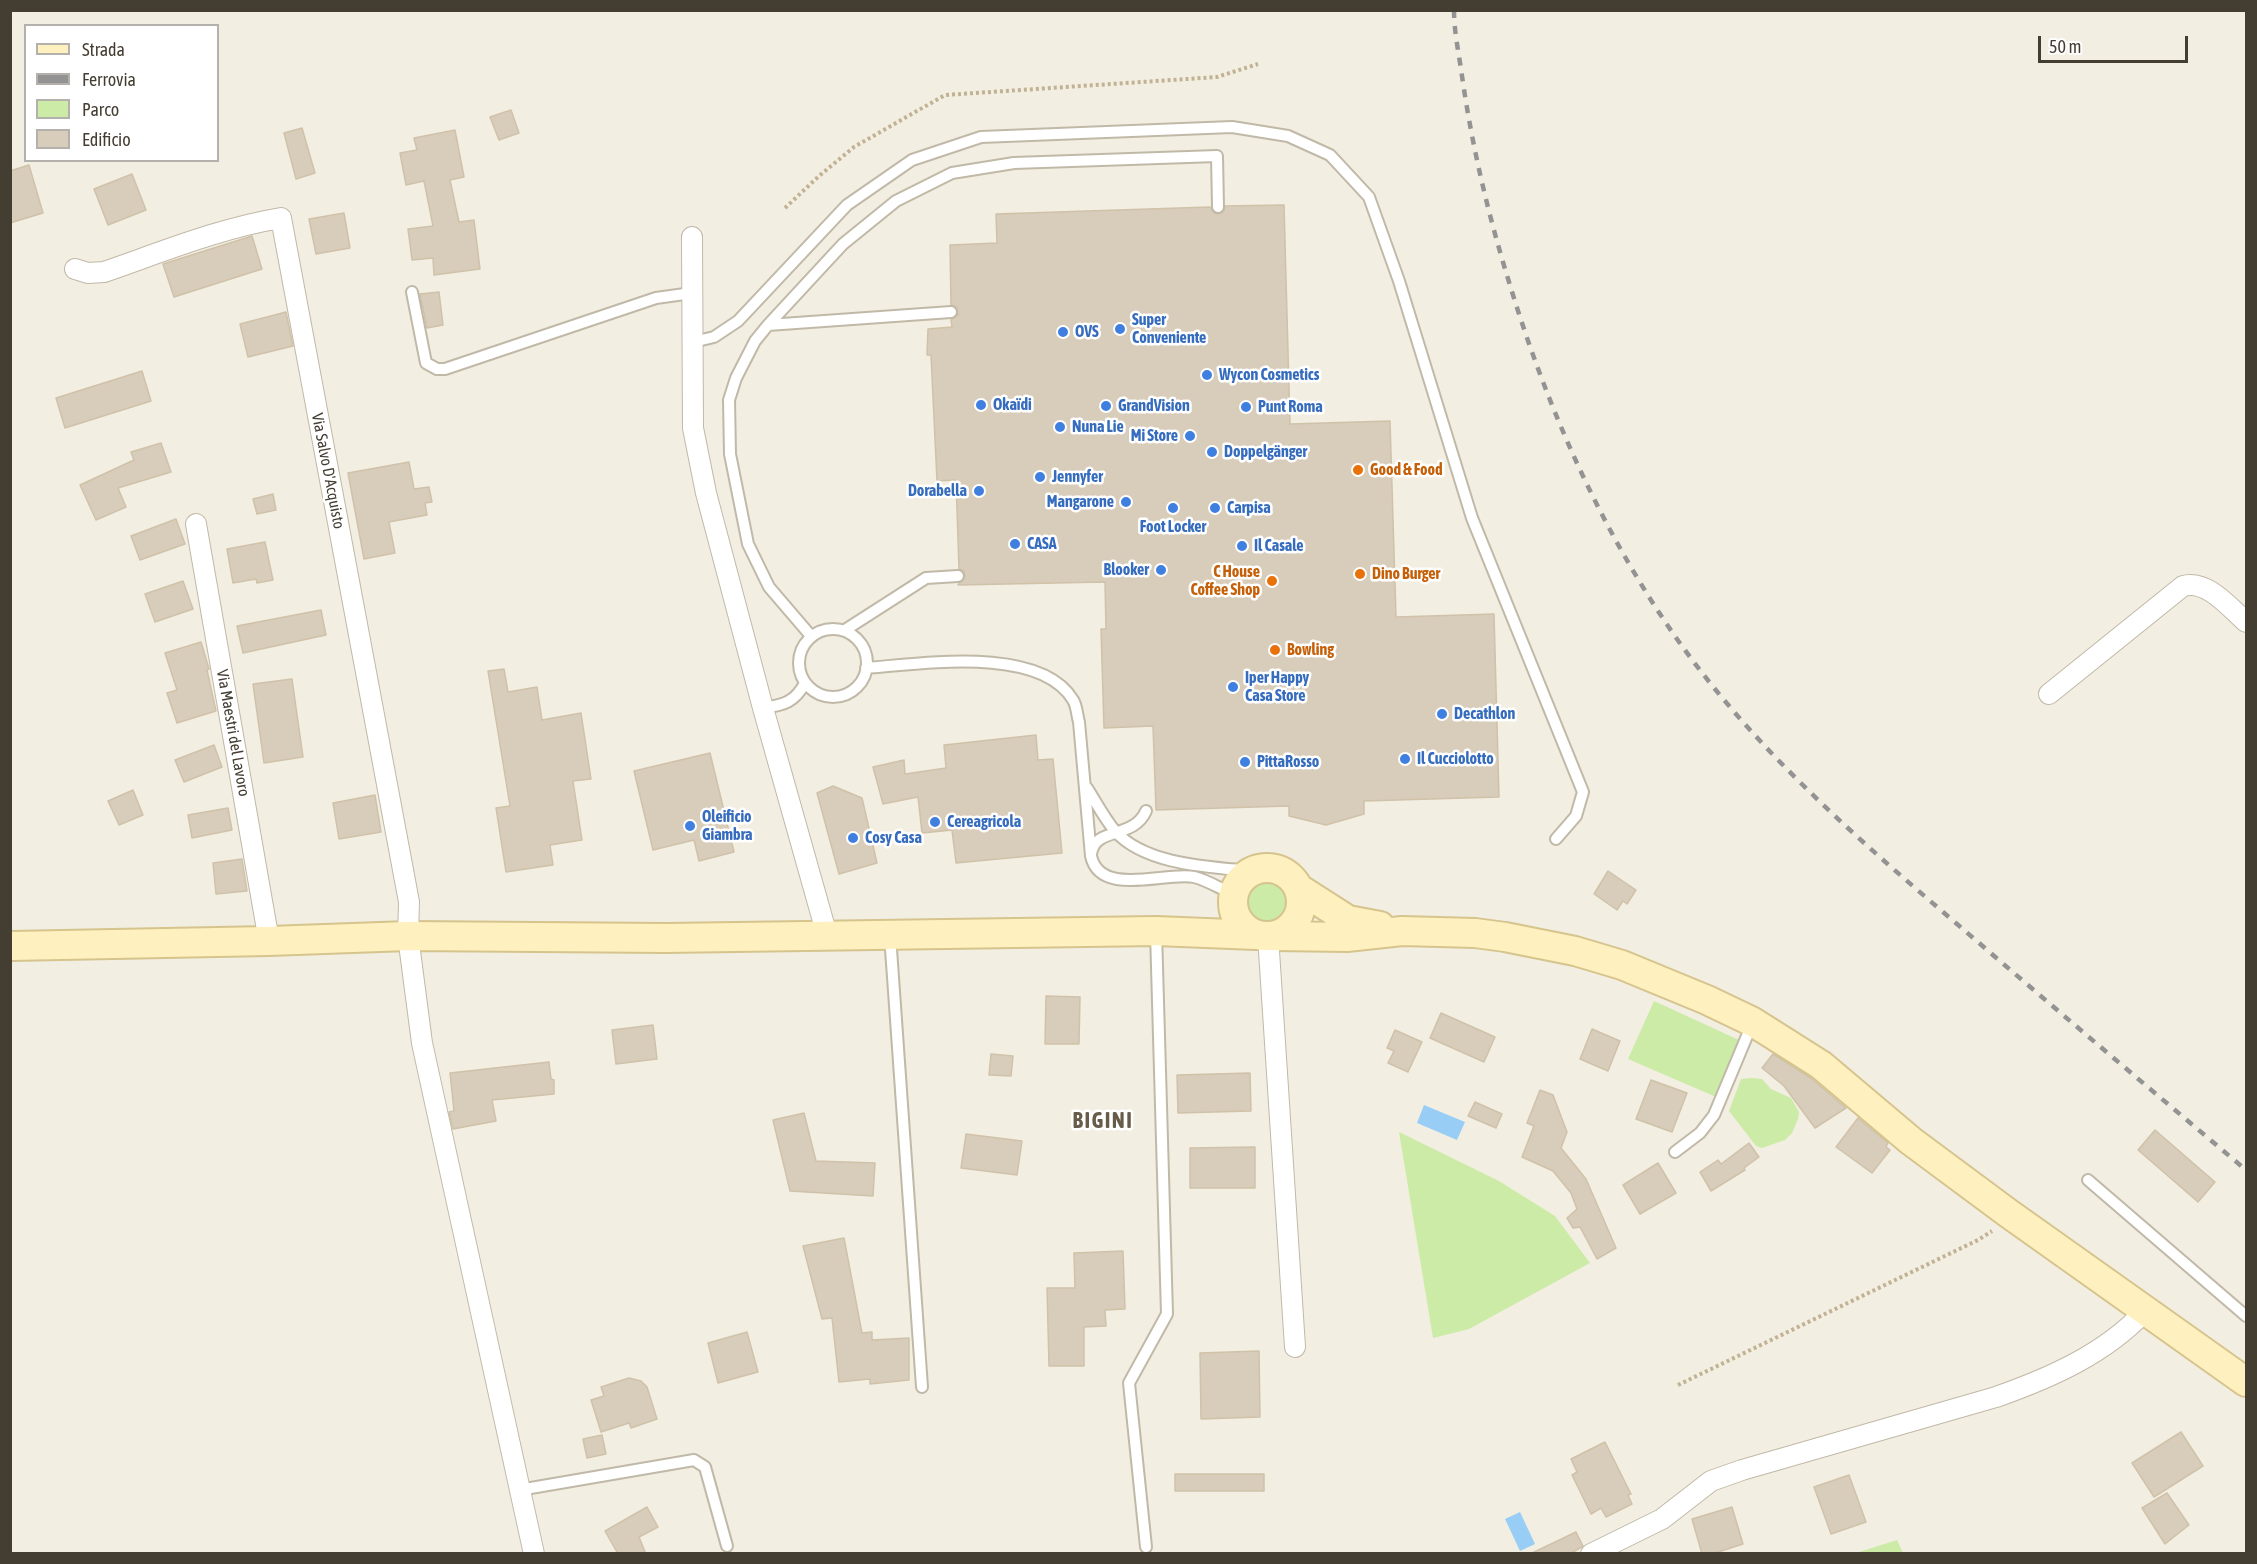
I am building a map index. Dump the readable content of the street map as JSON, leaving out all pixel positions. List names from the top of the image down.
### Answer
{
  "streets": {
    "street": ["Via Salvo D'Acquisto", "Via Maestri del Lavoro"]
  },
  "districts": ["BIGINI"],
  "places": [
    "Super Conveniente",
    "OVS",
    "Wycon Cosmetics",
    "Okaïdi",
    "GrandVision",
    "Punt Roma",
    "Nuna Lie",
    "Mi Store",
    "Doppelgänger",
    "Good & Food",
    "Jennyfer",
    "Dorabella",
    "Mangarone",
    "Foot Locker",
    "Carpisa",
    "CASA",
    "Il Casale",
    "Blooker",
    "Dino Burger",
    "C House Coffee Shop",
    "Bowling",
    "Iper Happy Casa Store",
    "Decathlon",
    "Il Cucciolotto",
    "PittaRosso",
    "Cereagricola",
    "Oleificio Giambra",
    "Cosy Casa"
  ],
  "legend": [
    "Strada",
    "Ferrovia",
    "Parco",
    "Edificio"
  ],
  "scale_bar": "50 m"
}
